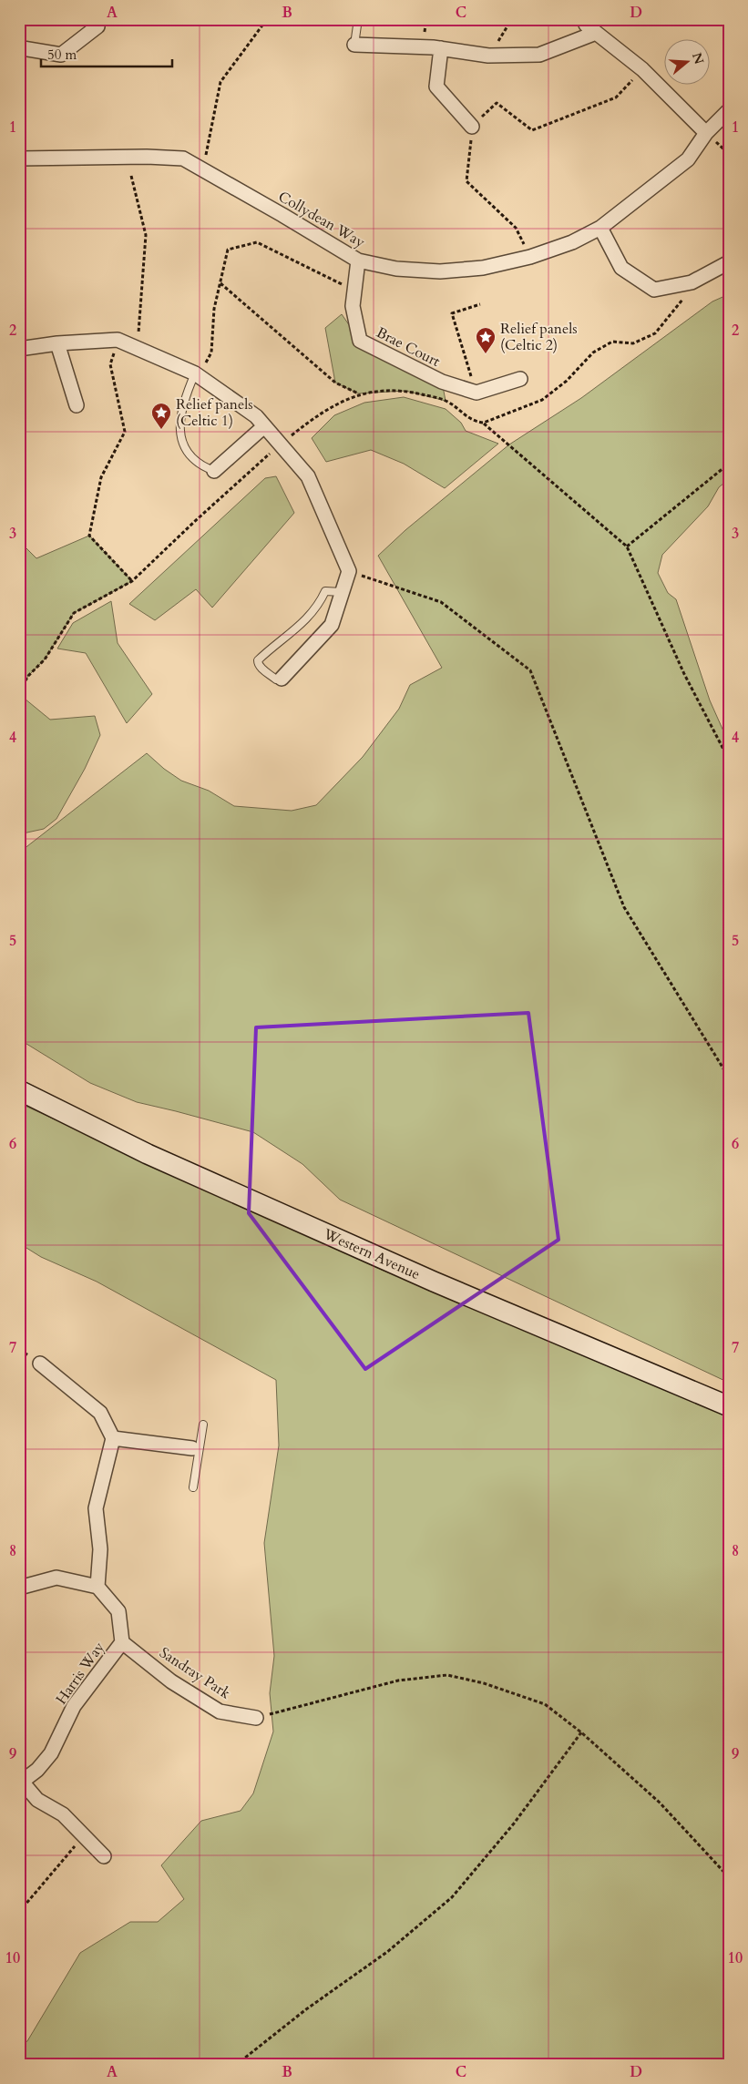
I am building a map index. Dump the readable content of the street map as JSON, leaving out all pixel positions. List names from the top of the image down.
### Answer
{
  "streets": {
    "main road": ["Western Avenue"],
    "street": [
      "Collydean Way",
      "Brae Court",
      "Harris Way",
      "Sandray Park"
    ]
  },
  "crossings": [
    ["Collydean Way", "Brae Court"],
    ["Harris Way", "Sandray Park"]
  ],
  "places": {
    "place": ["Relief panels (Celtic 2)", "Relief panels (Celtic 1)"]
  },
  "scale_bar": "50 m",
  "north": "right",
  "grid": {
    "columns": [
      "A",
      "B",
      "C",
      "D"
    ],
    "rows": [
      "1",
      "2",
      "3",
      "4",
      "5",
      "6",
      "7",
      "8",
      "9",
      "10"
    ]
  }
}
